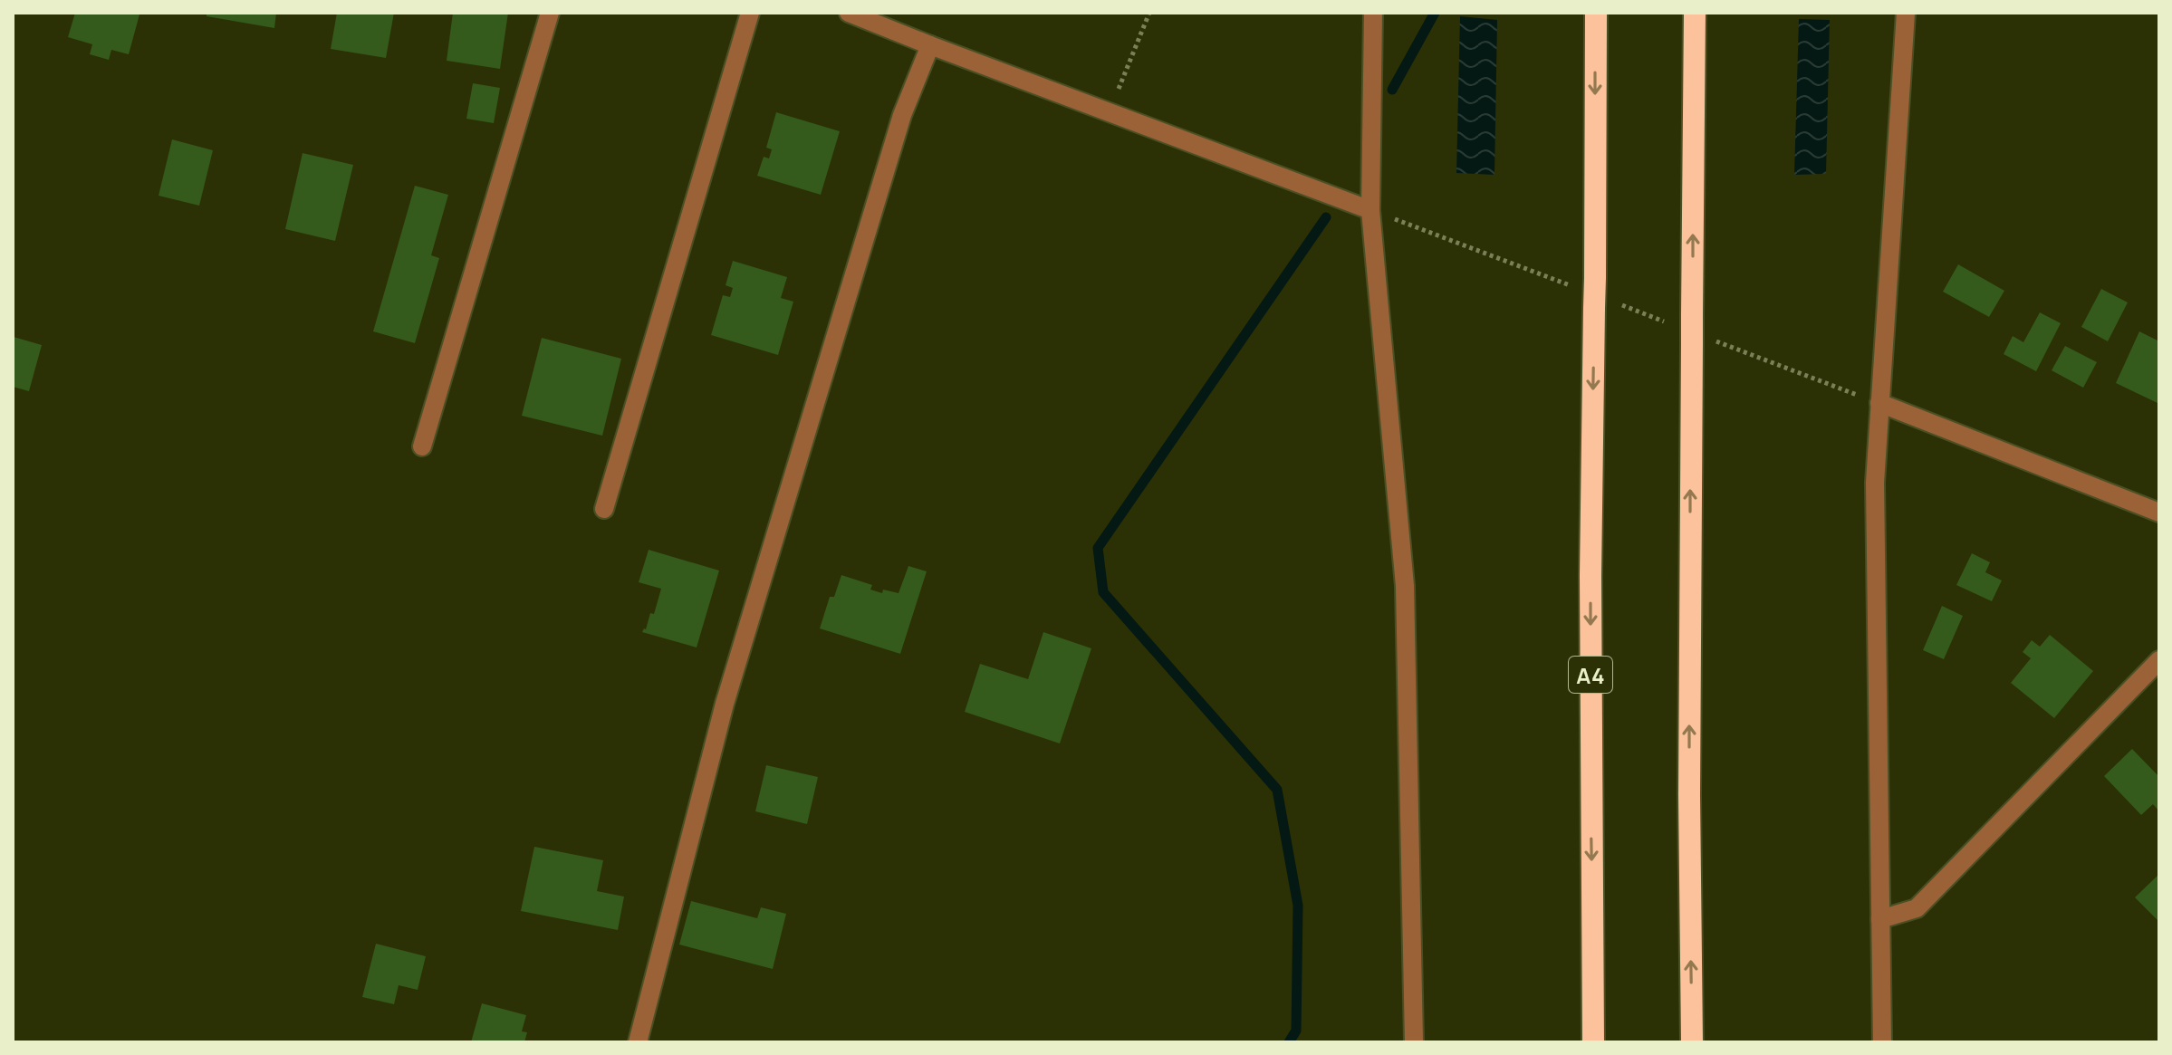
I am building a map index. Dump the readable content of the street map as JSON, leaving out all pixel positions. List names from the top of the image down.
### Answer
{
  "streets": {
    "highway": ["A4"]
  }
}
